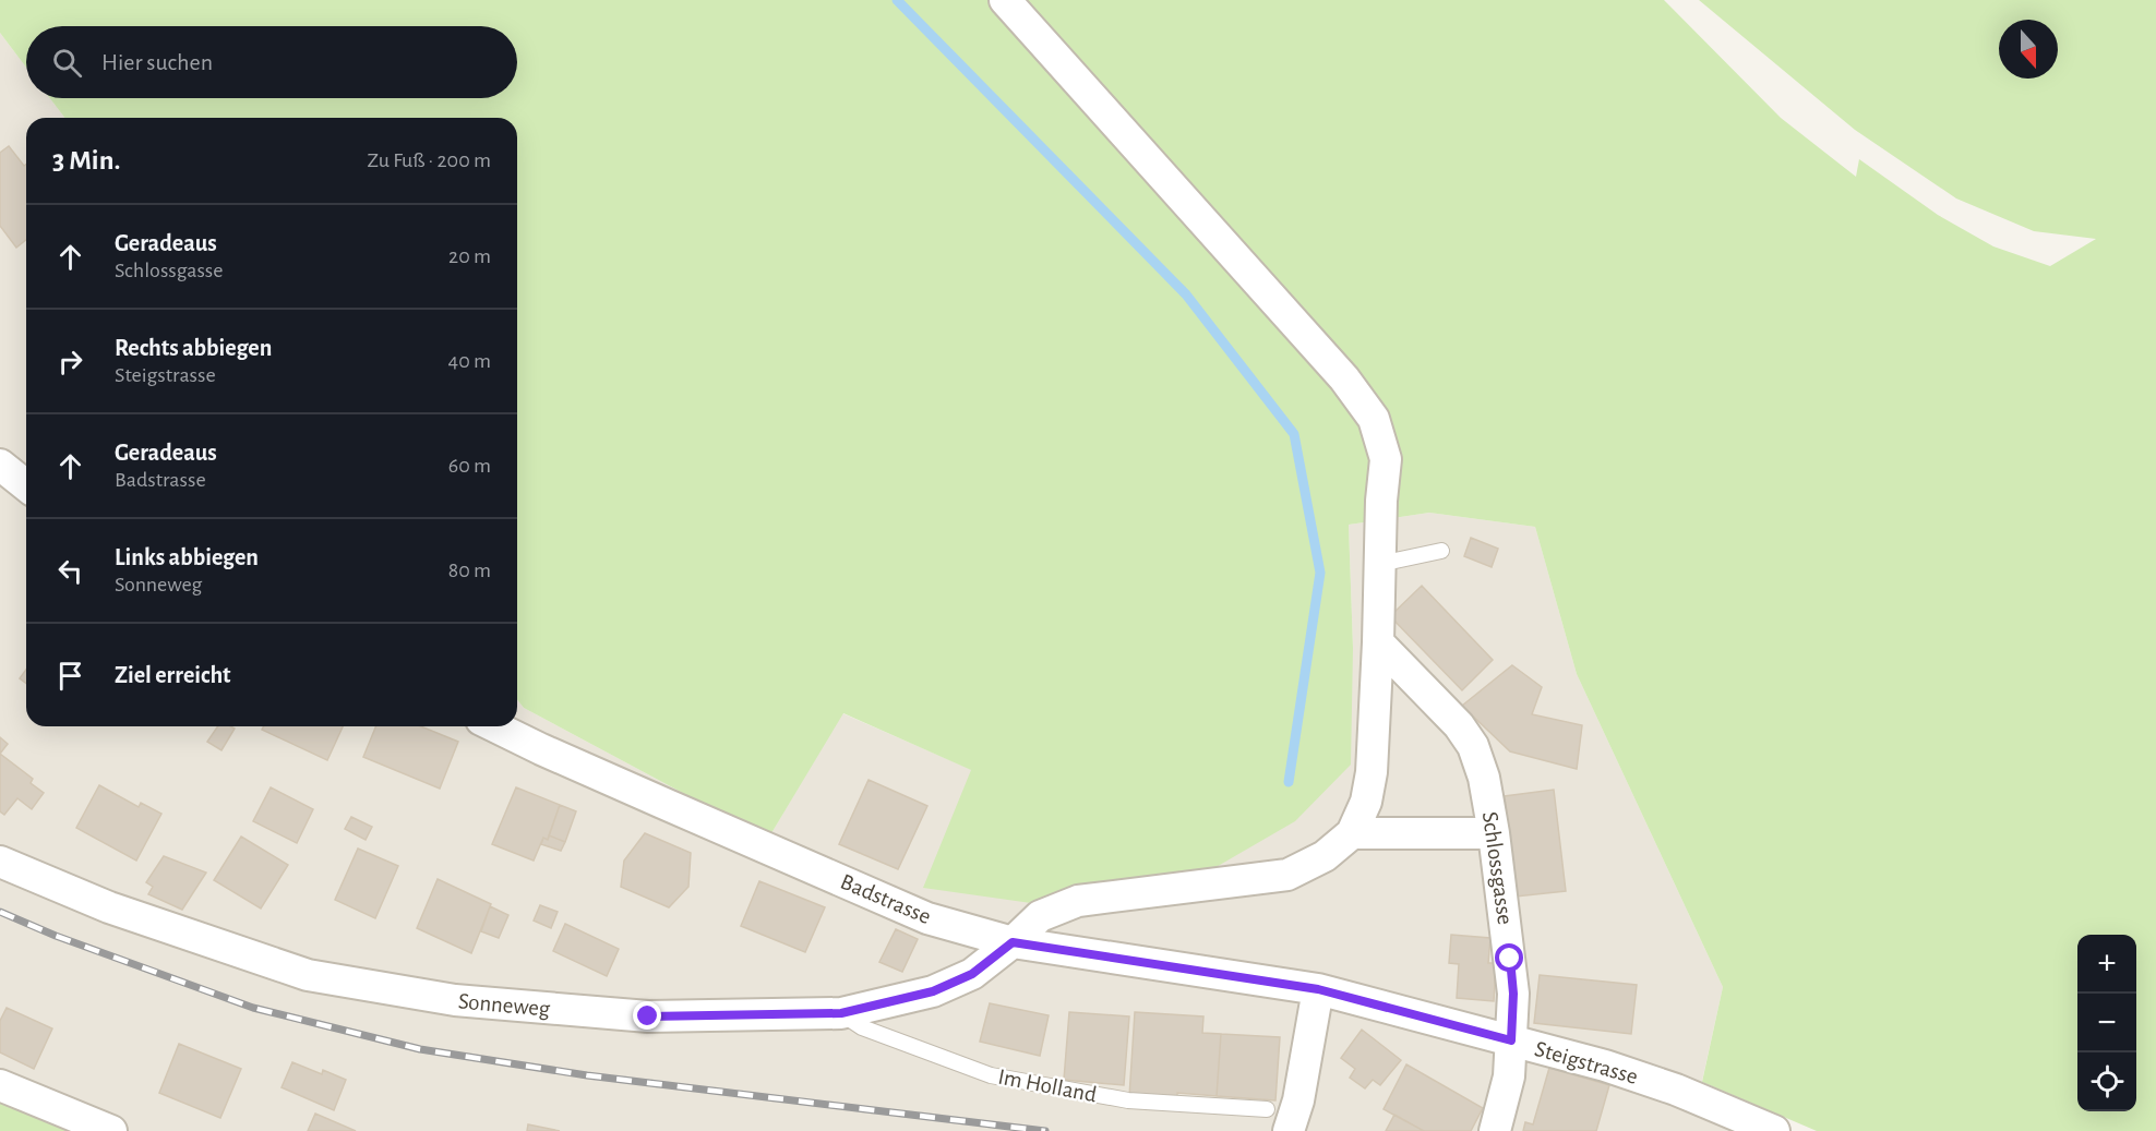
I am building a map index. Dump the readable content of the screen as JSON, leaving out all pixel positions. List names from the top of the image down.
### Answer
{
  "streets": {
    "street": [
      "Schlossgasse",
      "Badstrasse",
      "Sonneweg",
      "Steigstrasse"
    ],
    "lane": ["Im Holland"]
  },
  "crossings": [
    ["Schlossgasse", "Steigstrasse"],
    ["Badstrasse", "Sonneweg"],
    ["Badstrasse", "Steigstrasse"],
    ["Sonneweg", "Im Holland"]
  ],
  "north": "bottom",
  "page": {
    "search": "Hier suchen",
    "heading": ["3 Min.", "Zu Fuß · 200 m"],
    "list": [
      ["Geradeaus", "Schlossgasse", "20 m"],
      ["Rechts abbiegen", "Steigstrasse", "40 m"],
      ["Geradeaus", "Badstrasse", "60 m"],
      ["Links abbiegen", "Sonneweg", "80 m"],
      "Ziel erreicht"
    ],
    "map_buttons": ["+", "−"]
  }
}
